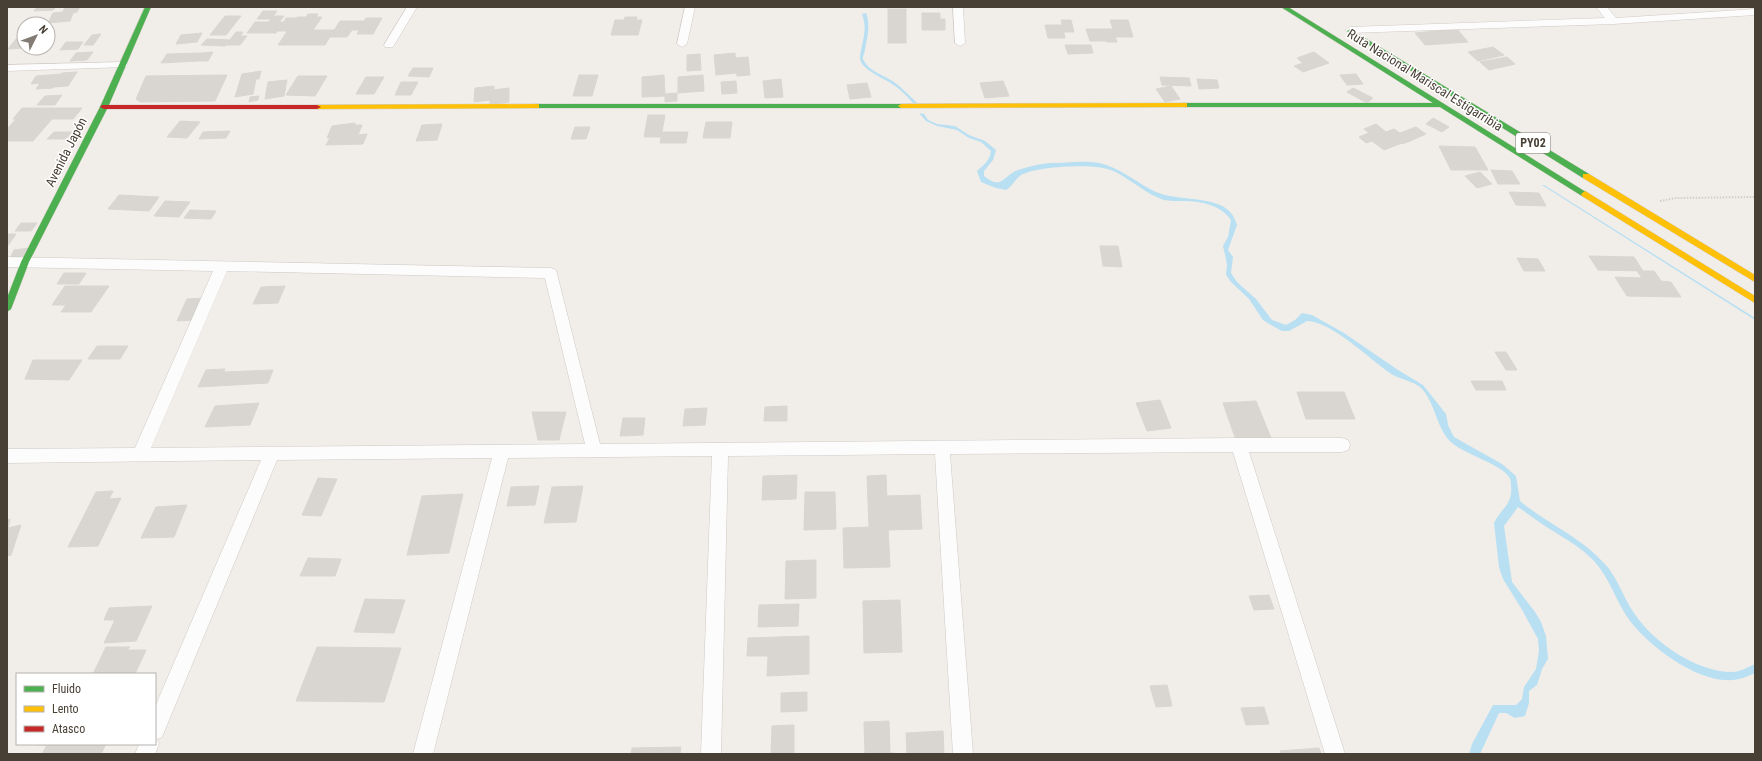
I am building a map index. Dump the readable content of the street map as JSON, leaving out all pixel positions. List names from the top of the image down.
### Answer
{
  "streets": {
    "main road": ["Ruta Nacional Mariscal Estigarribia", "PY02", "Avenida Japón"]
  },
  "legend": ["Fluido", "Lento", "Atasco"],
  "north": "top right"
}
